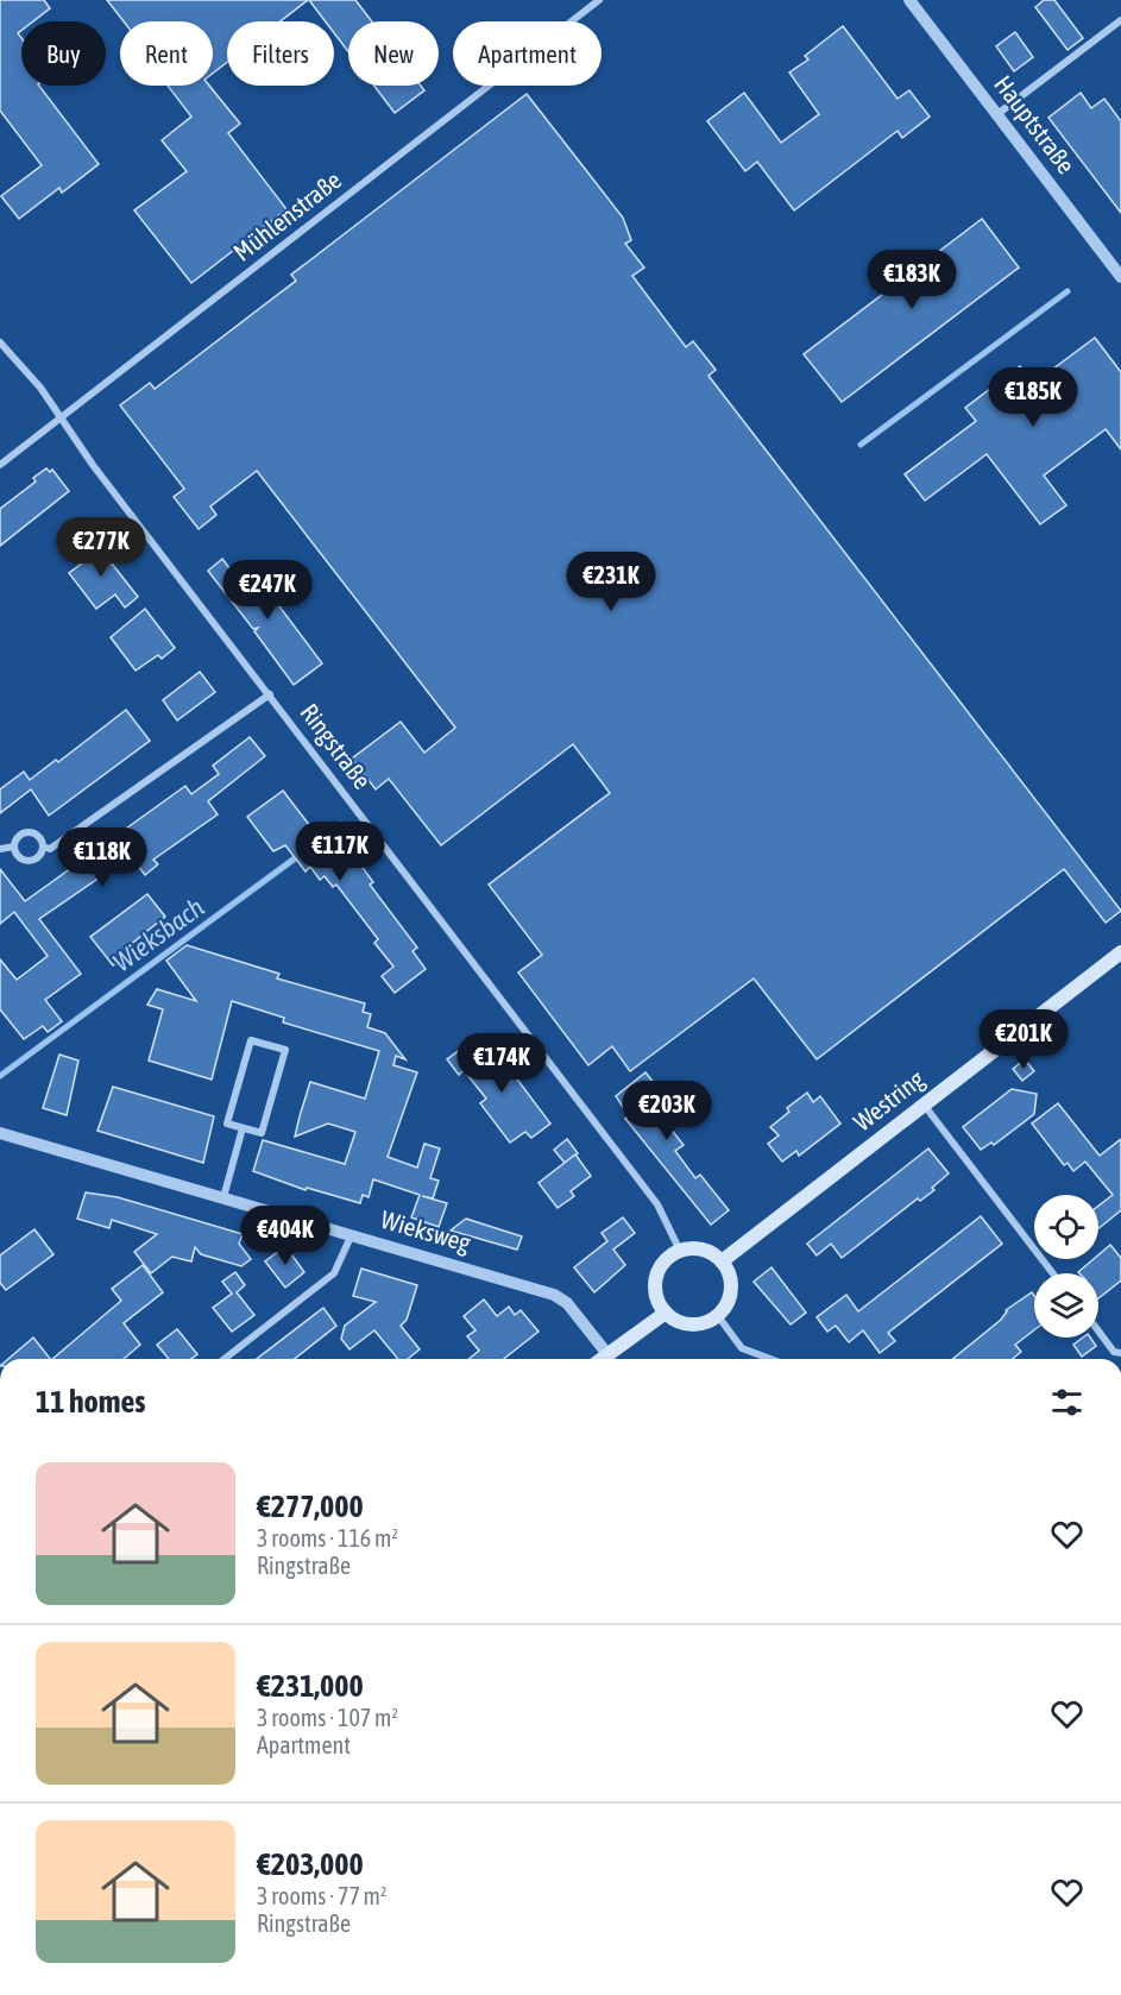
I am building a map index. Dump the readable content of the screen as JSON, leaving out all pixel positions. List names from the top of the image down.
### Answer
{
  "streets": {
    "main road": ["Westring"],
    "street": [
      "Hauptstraße",
      "Mühlenstraße",
      "Ringstraße",
      "Wieksweg"
    ]
  },
  "crossings": [
    ["Mühlenstraße", "Ringstraße"],
    ["Ringstraße", "Westring"]
  ],
  "water": ["Wieksbach"],
  "page": {
    "chip": [
      "Buy",
      "Rent",
      "Filters",
      "New",
      "Apartment"
    ],
    "price": [
      "€183K",
      "€185K",
      "€277K",
      "€231K",
      "€247K",
      "€117K",
      "€118K",
      "€201K",
      "€174K",
      "€203K",
      "€404K"
    ],
    "heading": "11 homes",
    "list": [
      {
        "name": "€277,000",
        "note": "3 rooms · 116 m² · Ringstraße"
      },
      {
        "name": "€231,000",
        "note": "3 rooms · 107 m² · Apartment"
      },
      {
        "name": "€203,000",
        "note": "3 rooms · 77 m² · Ringstraße"
      }
    ]
  }
}
